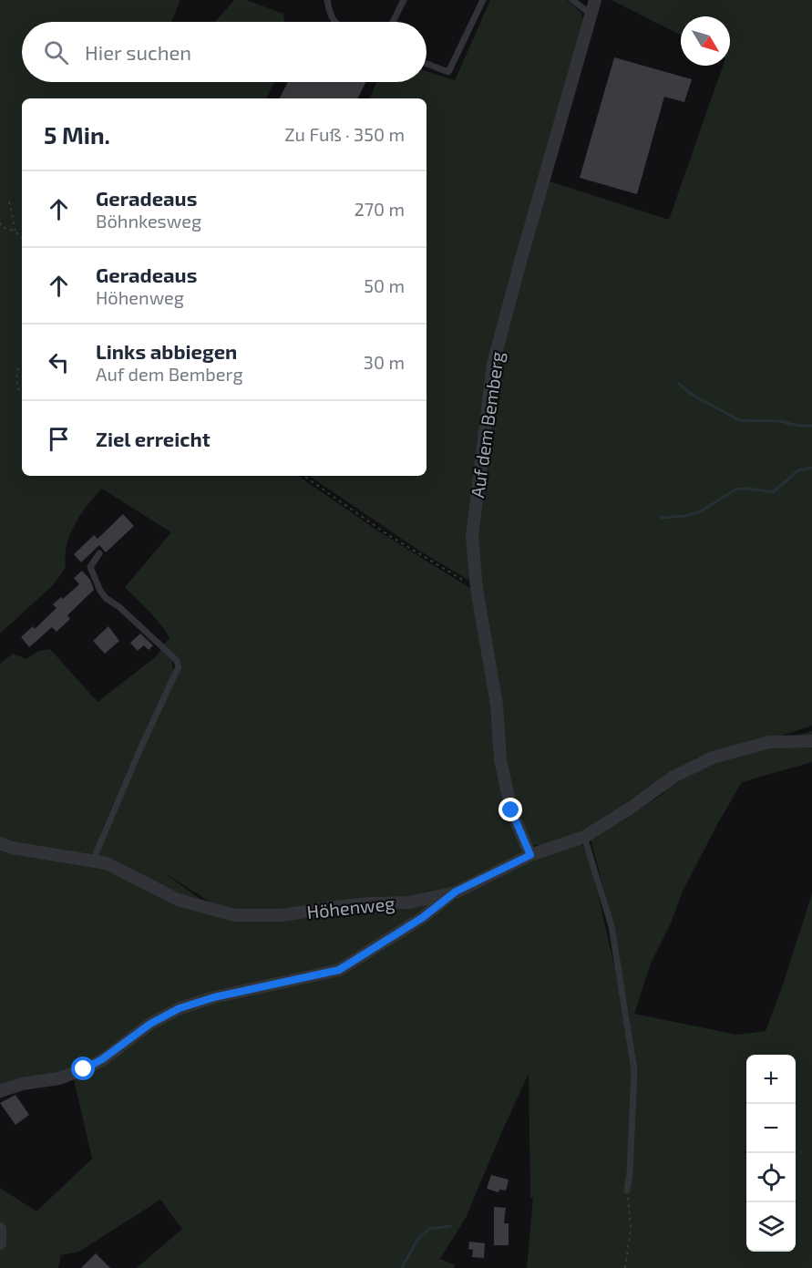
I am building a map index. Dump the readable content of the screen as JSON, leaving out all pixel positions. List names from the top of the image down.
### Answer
{
  "streets": {
    "street": ["Auf dem Bemberg", "Höhenweg"]
  },
  "crossings": [
    ["Auf dem Bemberg", "Höhenweg"]
  ],
  "north": "bottom right",
  "page": {
    "search": "Hier suchen",
    "heading": ["5 Min.", "Zu Fuß · 350 m"],
    "list": [
      ["Geradeaus", "Böhnkesweg", "270 m"],
      ["Geradeaus", "Höhenweg", "50 m"],
      ["Links abbiegen", "Auf dem Bemberg", "30 m"],
      "Ziel erreicht"
    ],
    "map_buttons": ["+", "−"]
  }
}
